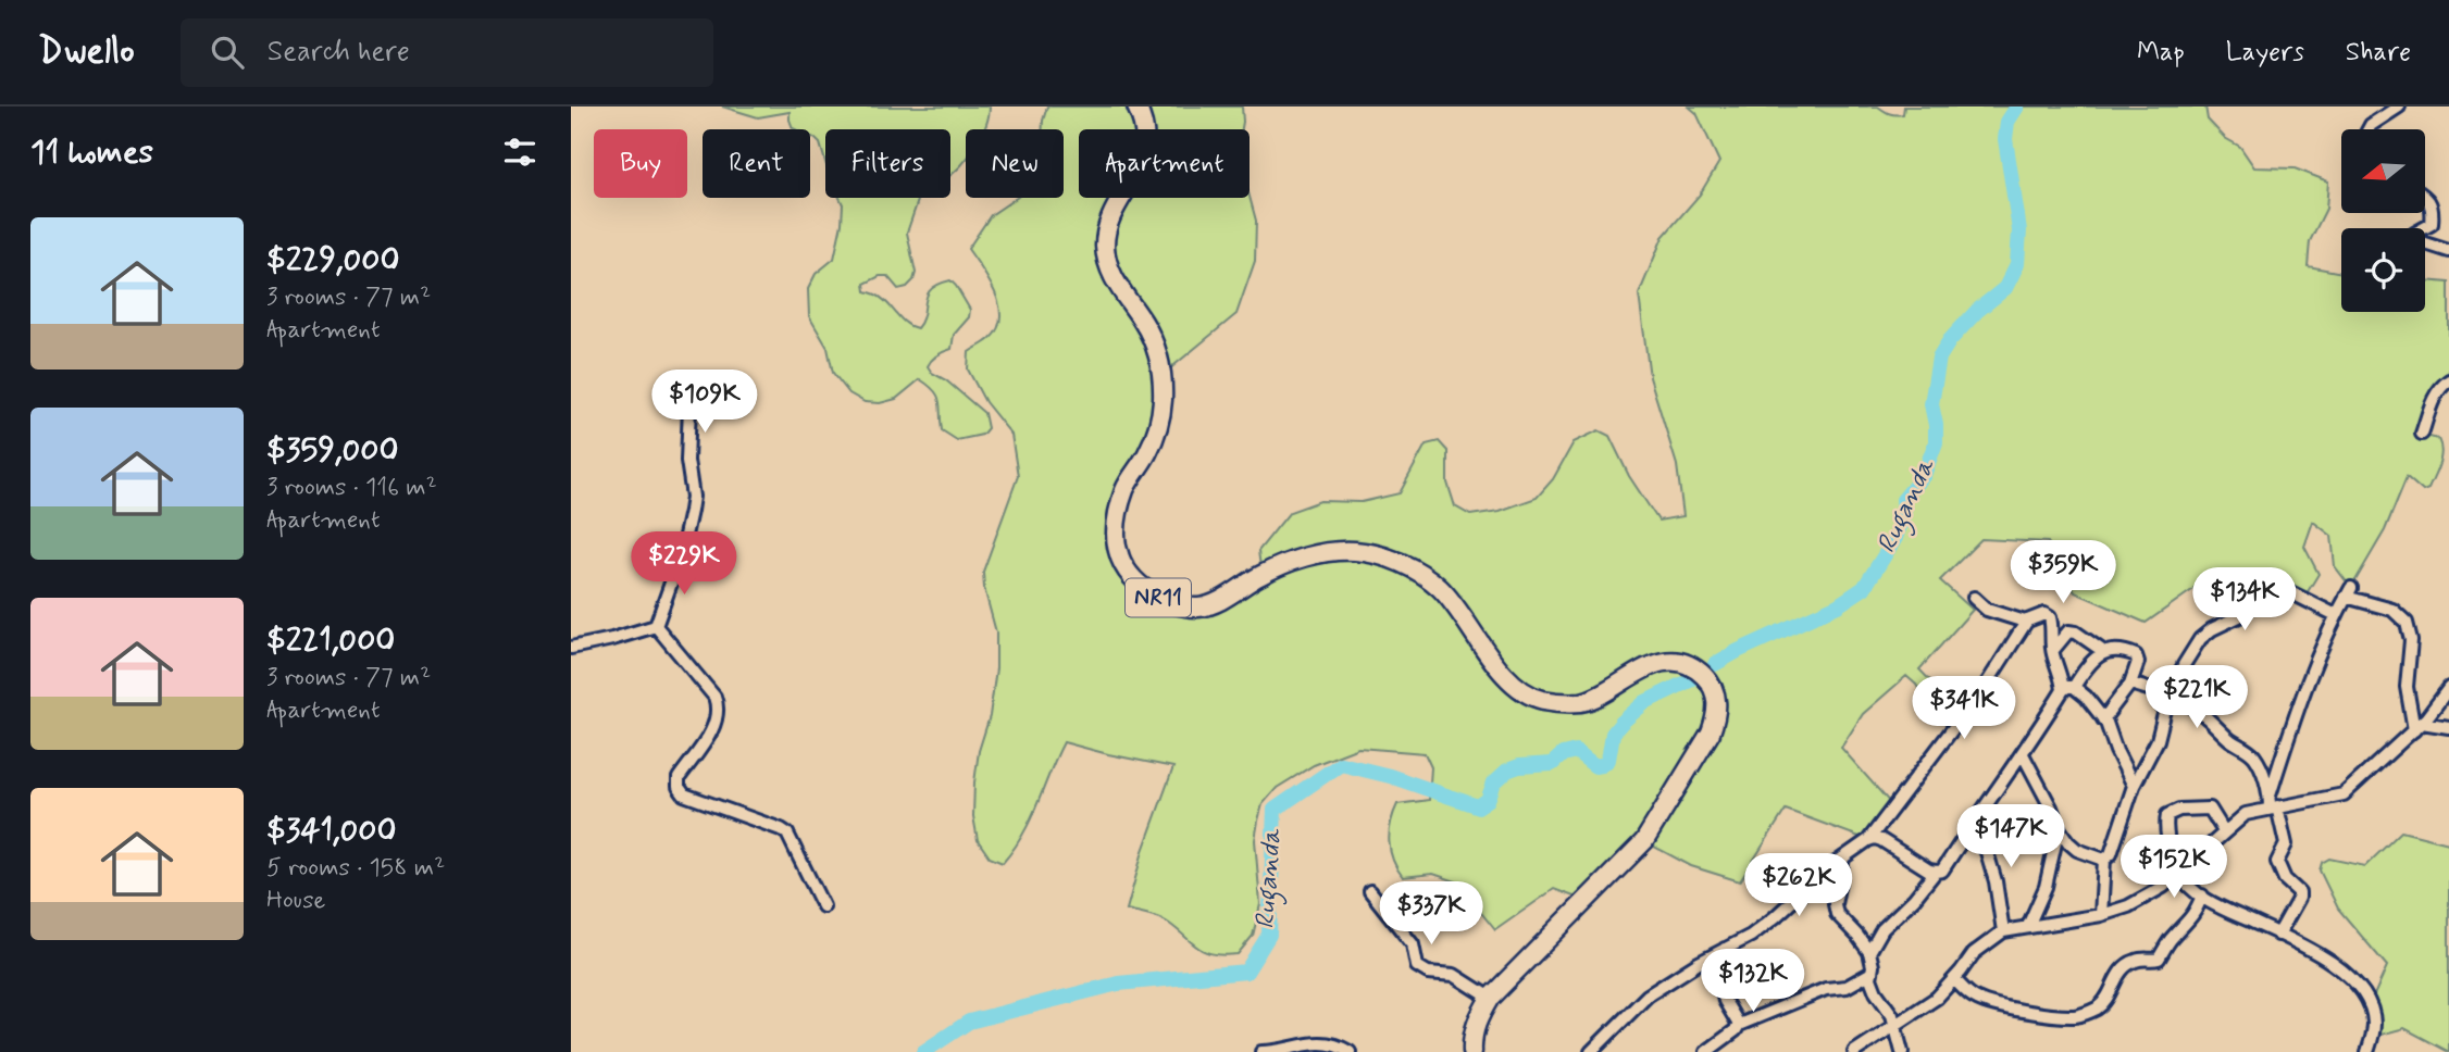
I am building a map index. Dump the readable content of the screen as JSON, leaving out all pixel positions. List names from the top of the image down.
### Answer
{
  "streets": {
    "highway": ["NR11"]
  },
  "water": ["Ruganda"],
  "north": "left",
  "page": {
    "header": "Dwello",
    "search": "Search here",
    "nav": ["Map", "Layers", "Share"],
    "heading": "11 homes",
    "chip": [
      "Buy",
      "Rent",
      "Filters",
      "New",
      "Apartment"
    ],
    "list": [
      {
        "name": "$229,000",
        "note": "3 rooms · 77 m² · Apartment"
      },
      {
        "name": "$359,000",
        "note": "3 rooms · 116 m² · Apartment"
      },
      {
        "name": "$221,000",
        "note": "3 rooms · 77 m² · Apartment"
      },
      {
        "name": "$341,000",
        "note": "5 rooms · 158 m² · House"
      }
    ],
    "price": [
      "$109K",
      "$229K",
      "$359K",
      "$134K",
      "$221K",
      "$341K",
      "$147K",
      "$152K",
      "$262K",
      "$337K",
      "$132K"
    ]
  }
}
